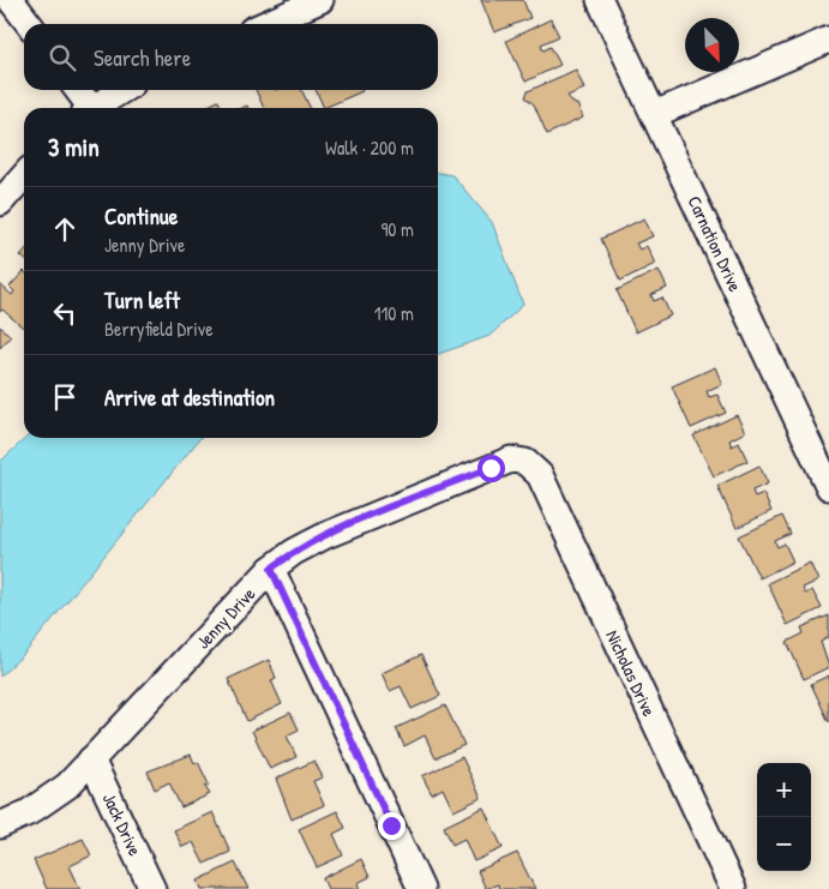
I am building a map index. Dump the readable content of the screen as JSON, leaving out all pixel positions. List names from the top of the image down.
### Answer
{
  "streets": {
    "street": [
      "Carnation Drive",
      "Jenny Drive",
      "Nicholas Drive",
      "Jack Drive"
    ]
  },
  "crossings": [
    ["Jenny Drive", "Nicholas Drive"],
    ["Jenny Drive", "Jack Drive"]
  ],
  "north": "bottom right",
  "page": {
    "search": "Search here",
    "heading": ["3 min", "Walk · 200 m"],
    "list": [
      ["Continue", "Jenny Drive", "90 m"],
      ["Turn left", "Berryfield Drive", "110 m"],
      "Arrive at destination"
    ],
    "map_buttons": ["+", "−"]
  }
}
